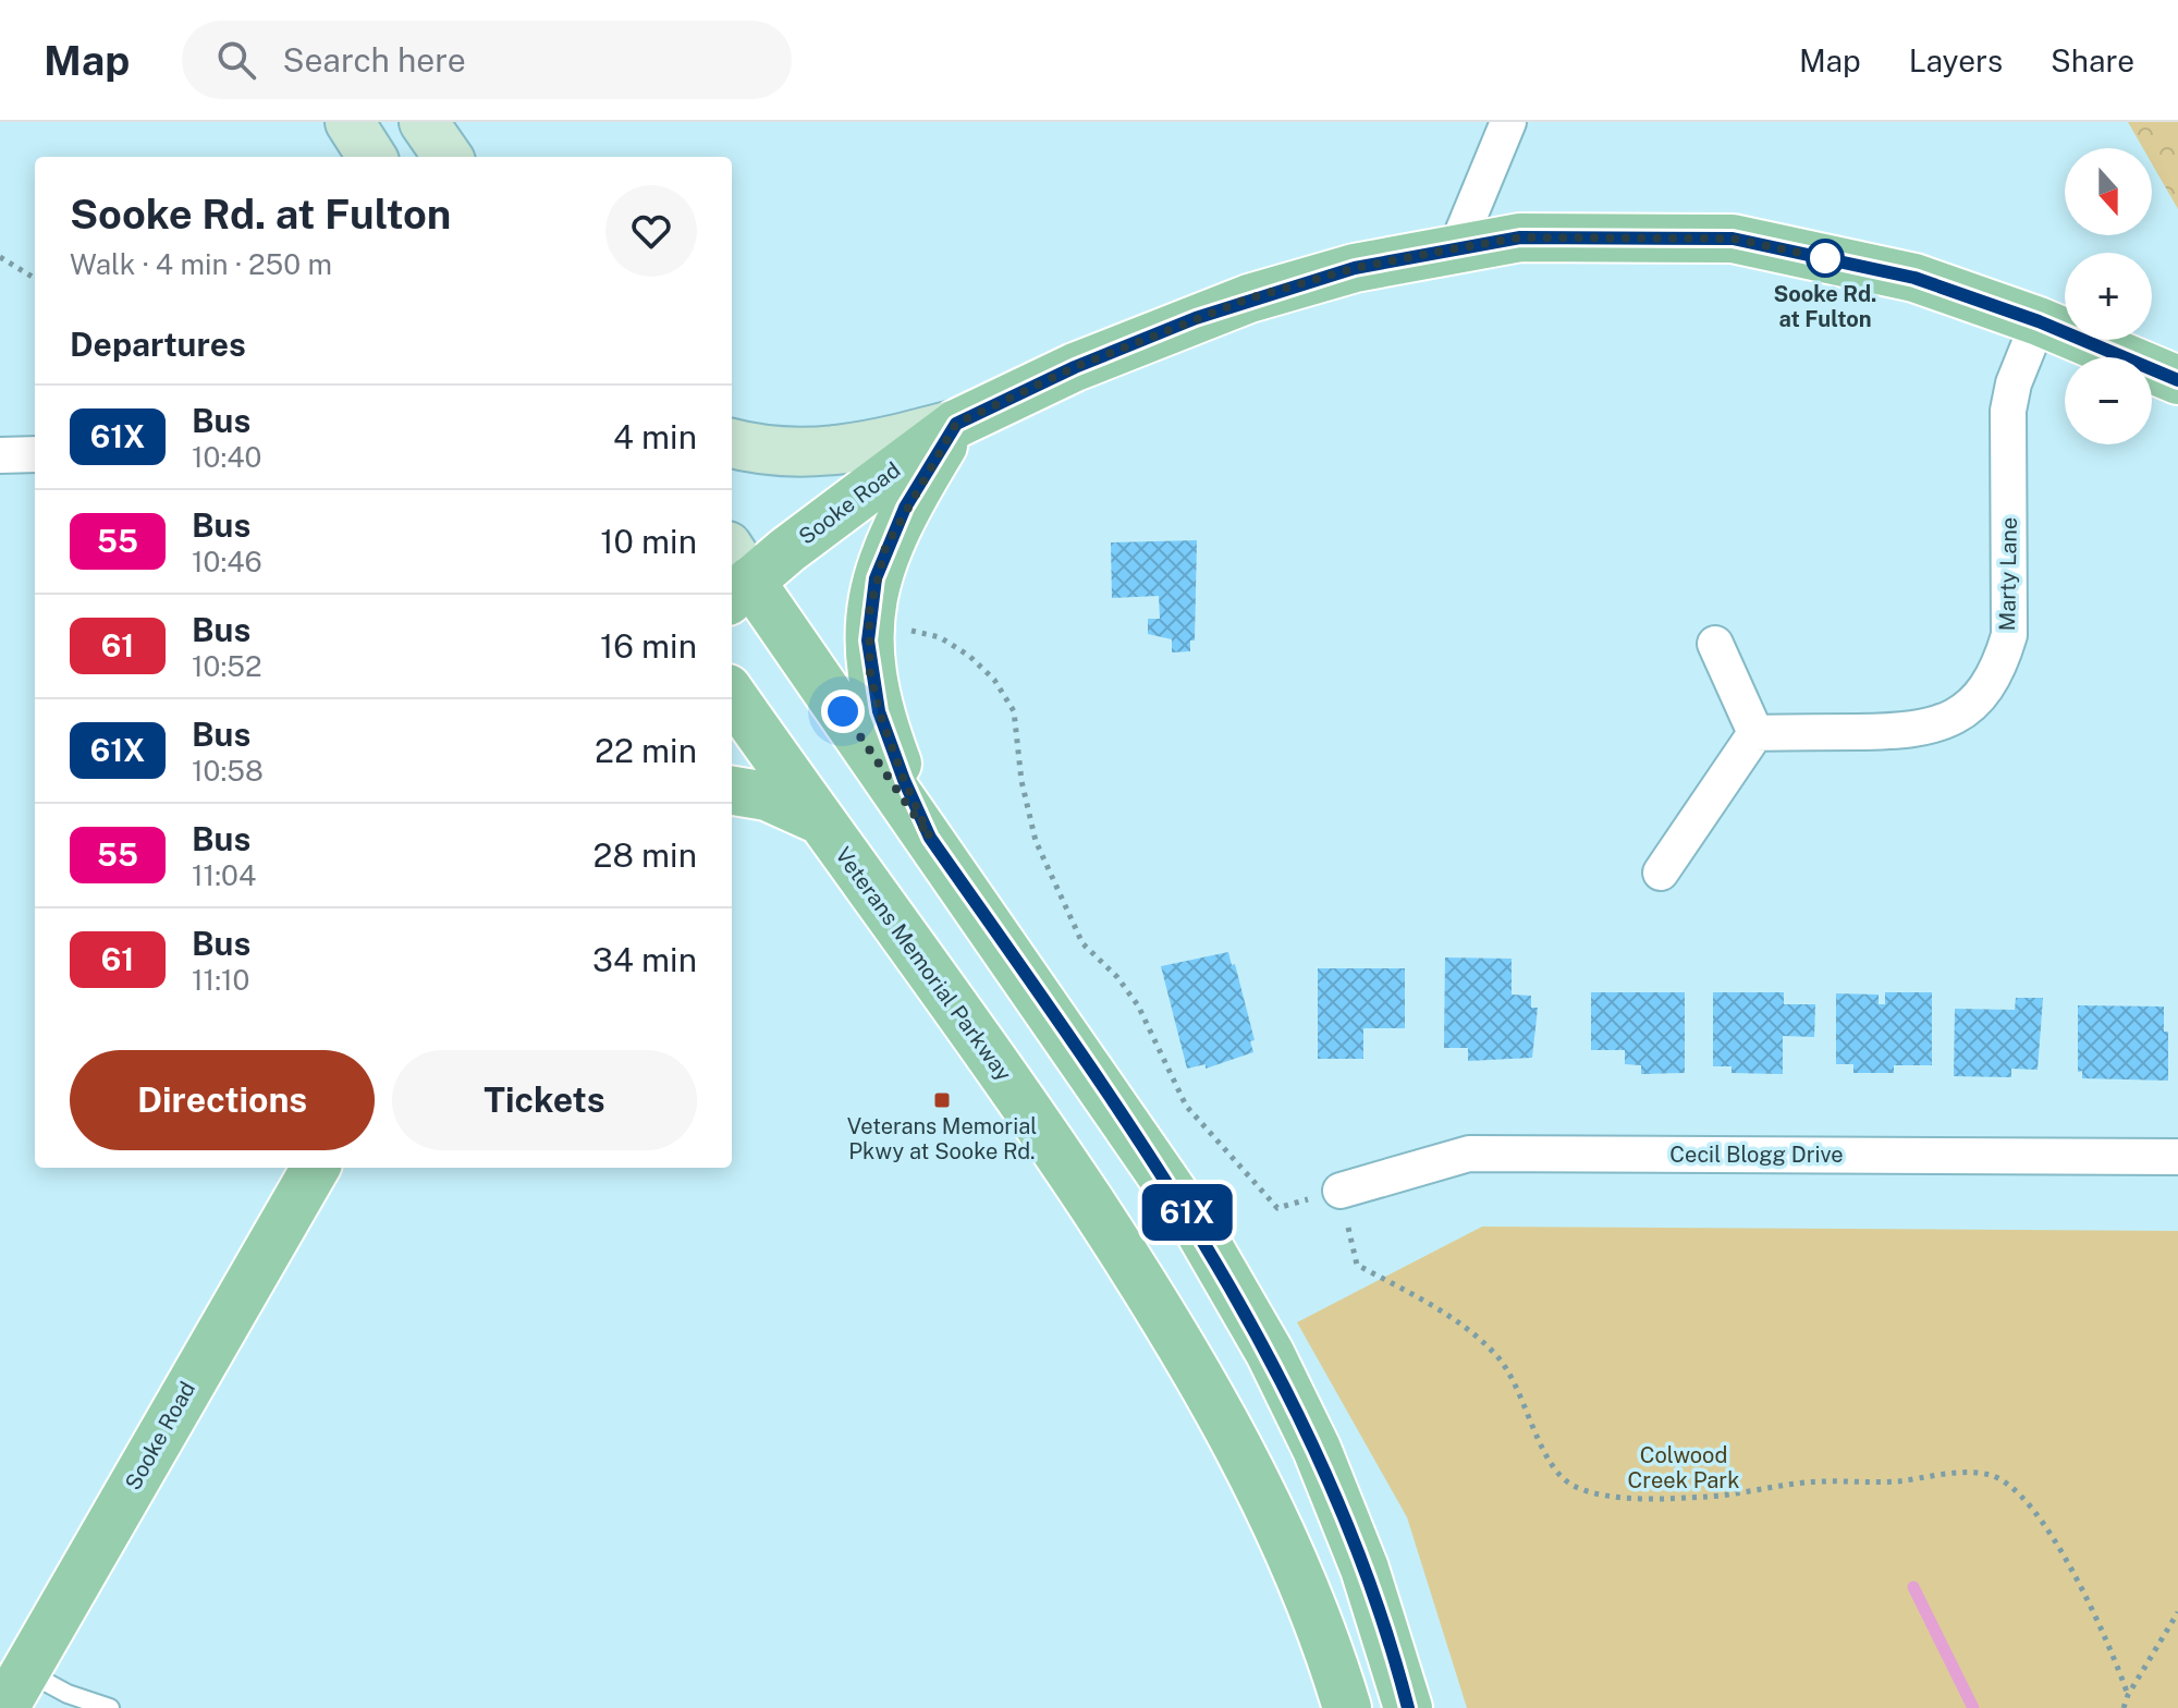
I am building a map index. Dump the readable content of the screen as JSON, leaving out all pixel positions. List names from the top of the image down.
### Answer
{
  "streets": {
    "main road": ["Sooke Road", "Veterans Memorial Parkway"],
    "street": ["Marty Lane", "Cecil Blogg Drive"]
  },
  "crossings": [
    ["Sooke Road", "Marty Lane"]
  ],
  "parks": ["Colwood Creek Park"],
  "places": {
    "other": ["Sooke Rd. at Fulton"],
    "transit": ["Veterans Memorial Pkwy at Sooke Rd."]
  },
  "lines": ["bus line 61X"],
  "north": "bottom",
  "page": {
    "header": "Map",
    "search": "Search here",
    "nav": ["Map", "Layers", "Share"],
    "on_map": "61X",
    "map_buttons": ["+", "−"],
    "heading": [
      ["Sooke Rd. at Fulton", "Walk · 4 min · 250 m"],
      "Departures"
    ],
    "list": [
      {
        "mark": "61X",
        "name": "Bus",
        "note": "10:40",
        "value": "4 min"
      },
      {
        "mark": "55",
        "name": "Bus",
        "note": "10:46",
        "value": "10 min"
      },
      {
        "mark": "61",
        "name": "Bus",
        "note": "10:52",
        "value": "16 min"
      },
      {
        "mark": "61X",
        "name": "Bus",
        "note": "10:58",
        "value": "22 min"
      },
      {
        "mark": "55",
        "name": "Bus",
        "note": "11:04",
        "value": "28 min"
      },
      {
        "mark": "61",
        "name": "Bus",
        "note": "11:10",
        "value": "34 min"
      }
    ],
    "buttons": ["Directions", "Tickets"]
  }
}
